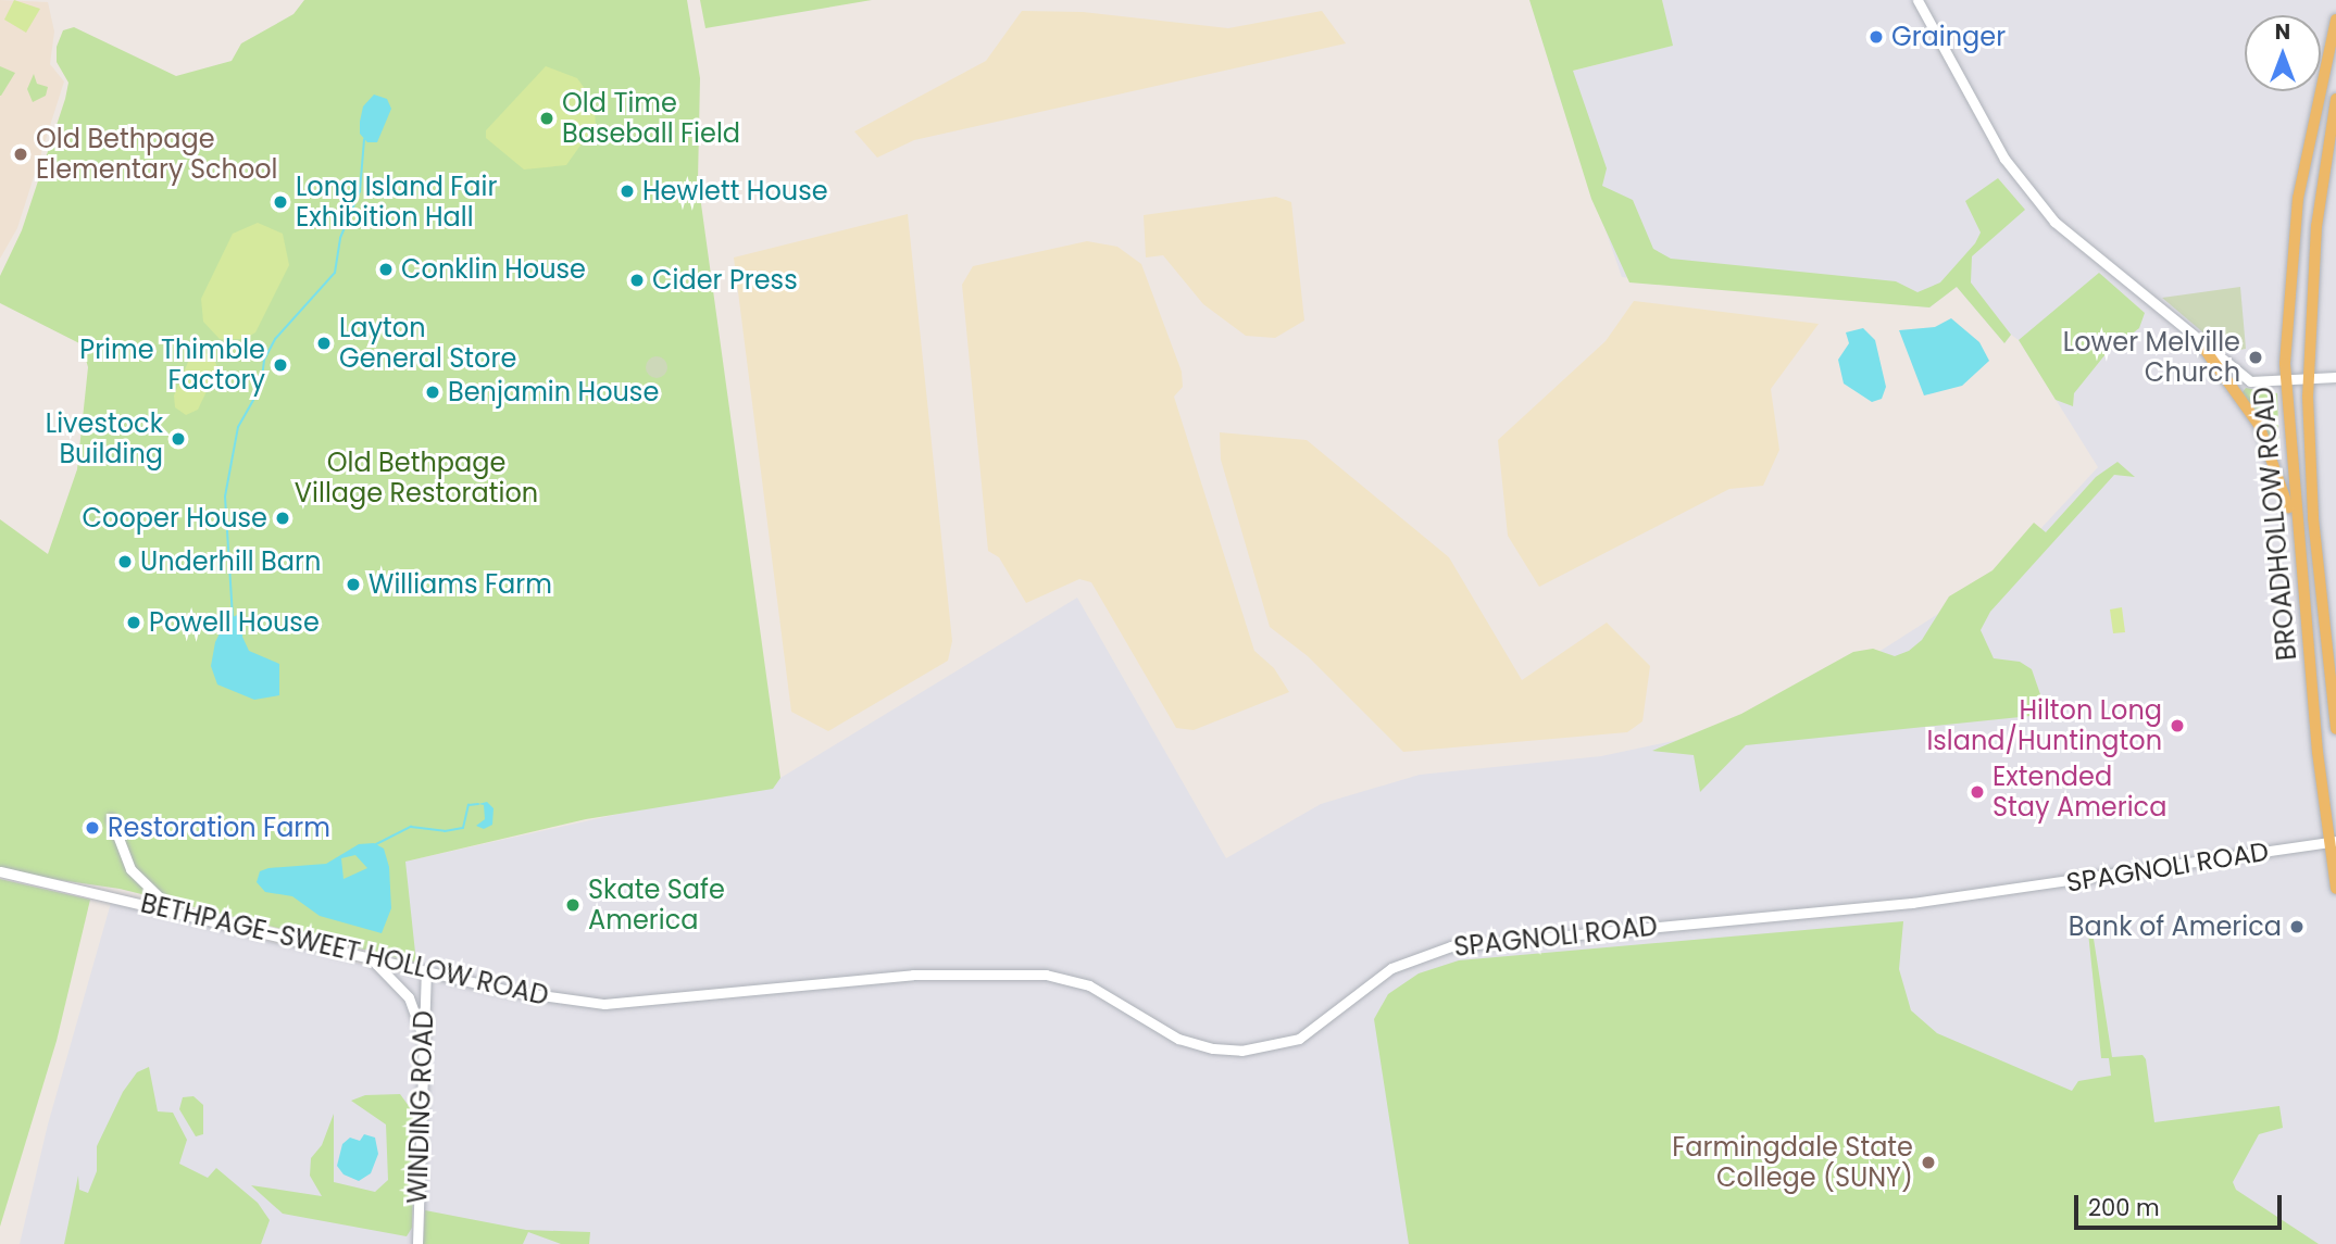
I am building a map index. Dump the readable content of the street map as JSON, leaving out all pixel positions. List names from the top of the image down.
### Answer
{
  "streets": {
    "main road": [
      "BROADHOLLOW ROAD",
      "SPAGNOLI ROAD",
      "BETHPAGE-SWEET HOLLOW ROAD",
      "WINDING ROAD"
    ]
  },
  "crossings": [
    ["BROADHOLLOW ROAD", "SPAGNOLI ROAD"],
    ["SPAGNOLI ROAD", "BETHPAGE-SWEET HOLLOW ROAD"],
    ["BETHPAGE-SWEET HOLLOW ROAD", "WINDING ROAD"]
  ],
  "parks": ["Old Bethpage Village Restoration"],
  "places": [
    "Grainger",
    "Old Time Baseball Field",
    "Old Bethpage Elementary School",
    "Hewlett House",
    "Long Island Fair Exhibition Hall",
    "Conklin House",
    "Cider Press",
    "Layton General Store",
    "Lower Melville Church",
    "Prime Thimble Factory",
    "Benjamin House",
    "Livestock Building",
    "Cooper House",
    "Underhill Barn",
    "Williams Farm",
    "Powell House",
    "Hilton Long Island/Huntington",
    "Extended Stay America",
    "Restoration Farm",
    "Skate Safe America",
    "Bank of America",
    "Farmingdale State College (SUNY)"
  ],
  "scale_bar": "200 m",
  "north": "top"
}
